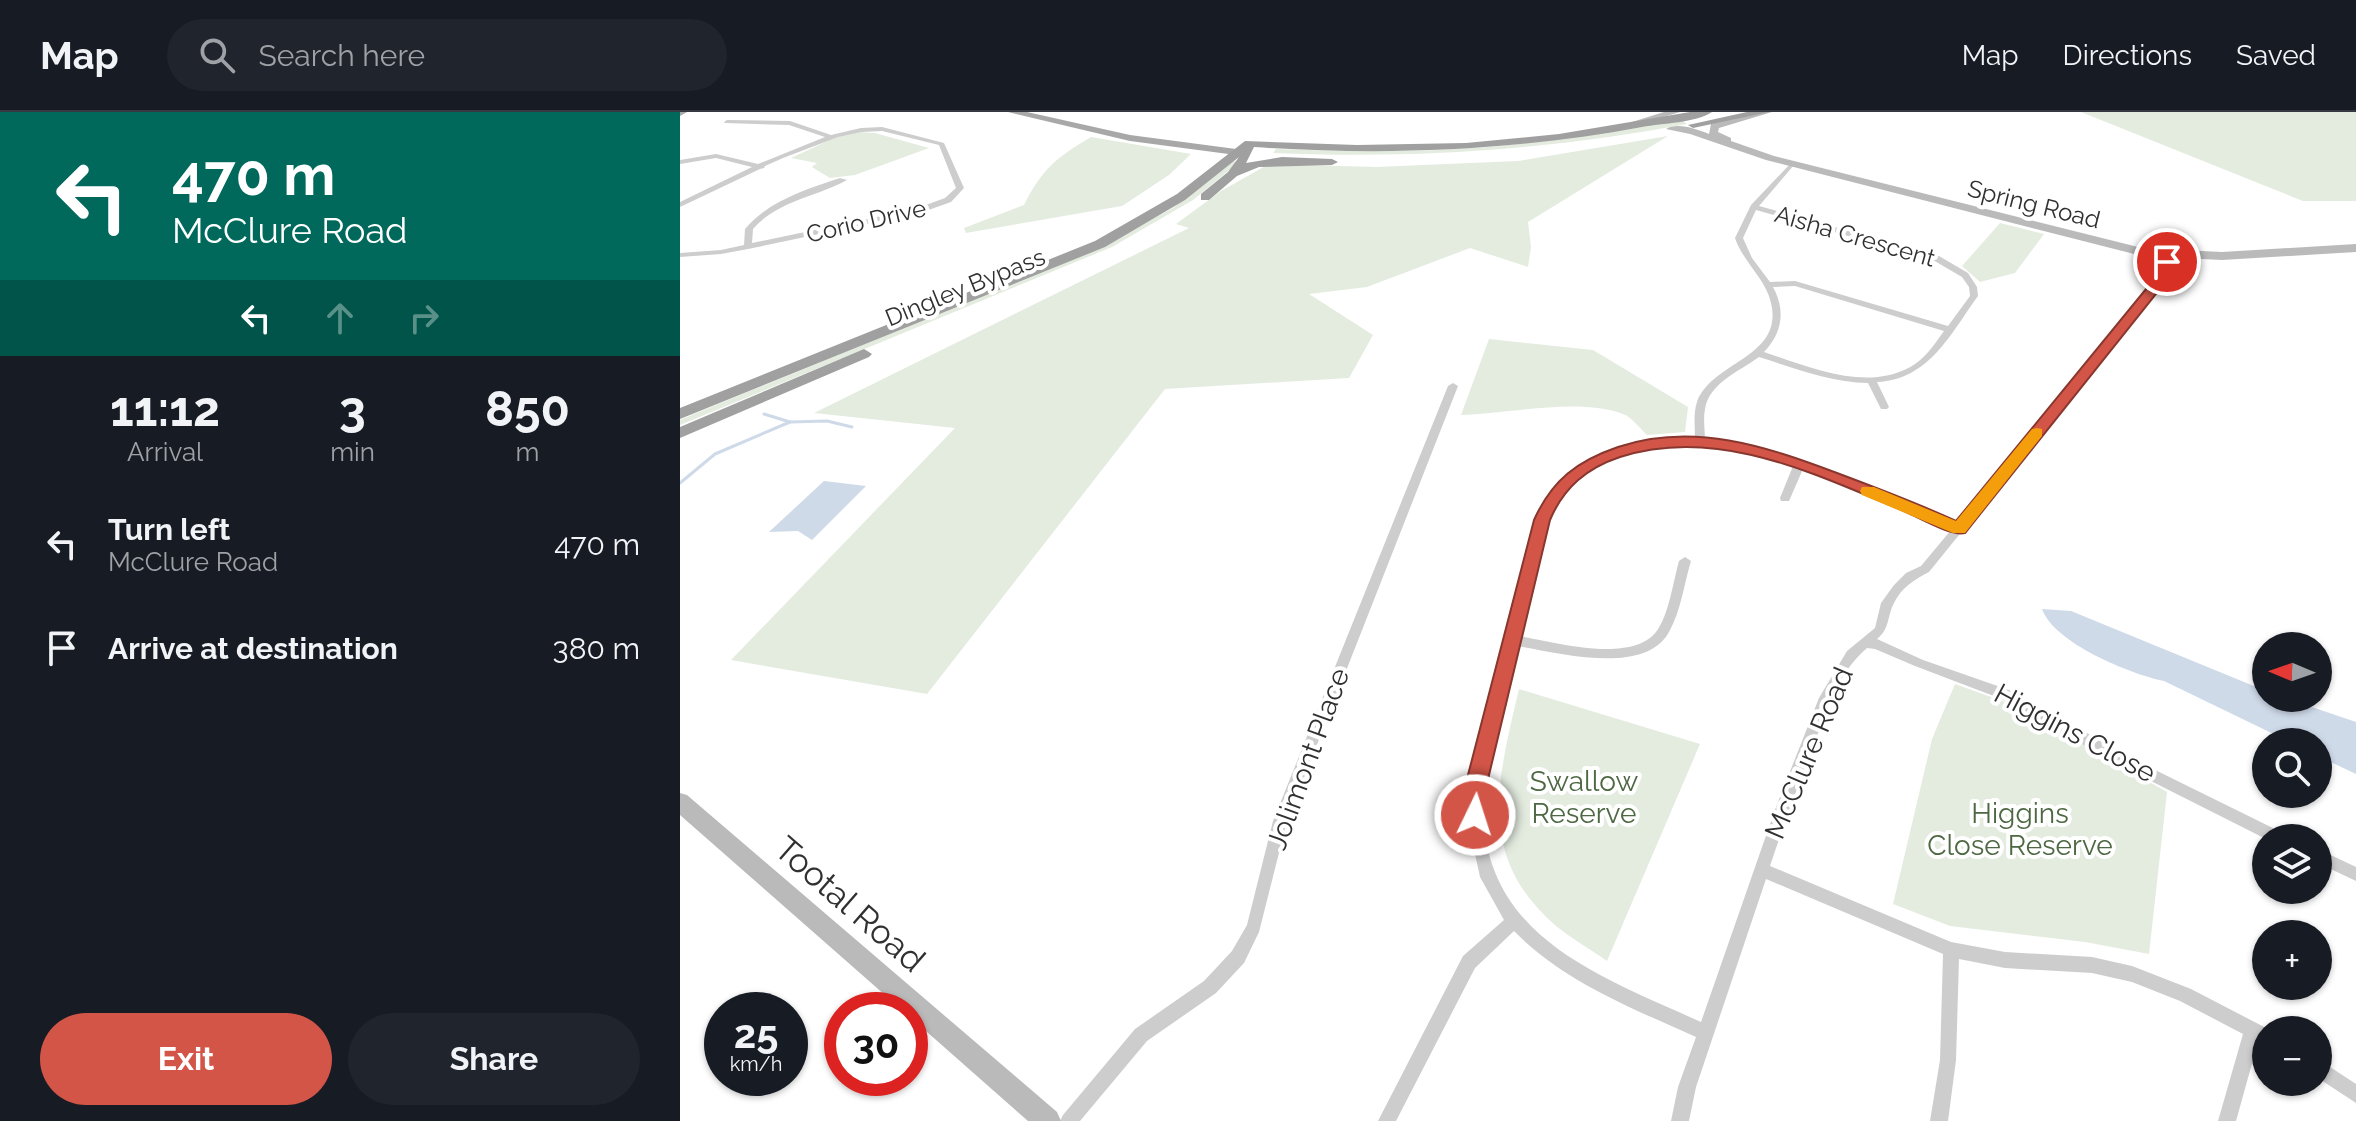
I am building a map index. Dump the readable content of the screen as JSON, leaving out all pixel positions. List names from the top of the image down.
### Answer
{
  "streets": {
    "highway": ["Dingley Bypass"],
    "main road": ["Spring Road", "Tootal Road"],
    "street": [
      "Corio Drive",
      "Aisha Crescent",
      "Higgins Close",
      "McClure Road",
      "Jolimont Place"
    ]
  },
  "crossings": [
    ["Spring Road", "McClure Road"],
    ["Higgins Close", "McClure Road"]
  ],
  "parks": ["Swallow Reserve", "Higgins Close Reserve"],
  "north": "left",
  "page": {
    "header": "Map",
    "search": "Search here",
    "nav": ["Map", "Directions", "Saved"],
    "turn": ["470 m", "McClure Road"],
    "eta": [
      "11:12",
      "Arrival",
      "3",
      "min",
      "850",
      "m"
    ],
    "list": [
      {
        "name": "Turn left",
        "note": "McClure Road",
        "value": "470 m"
      },
      {
        "name": "Arrive at destination",
        "value": "380 m"
      }
    ],
    "map_buttons": ["+", "−"],
    "speed": "25 km/h",
    "limit": "30",
    "buttons": ["Exit", "Share"]
  }
}
